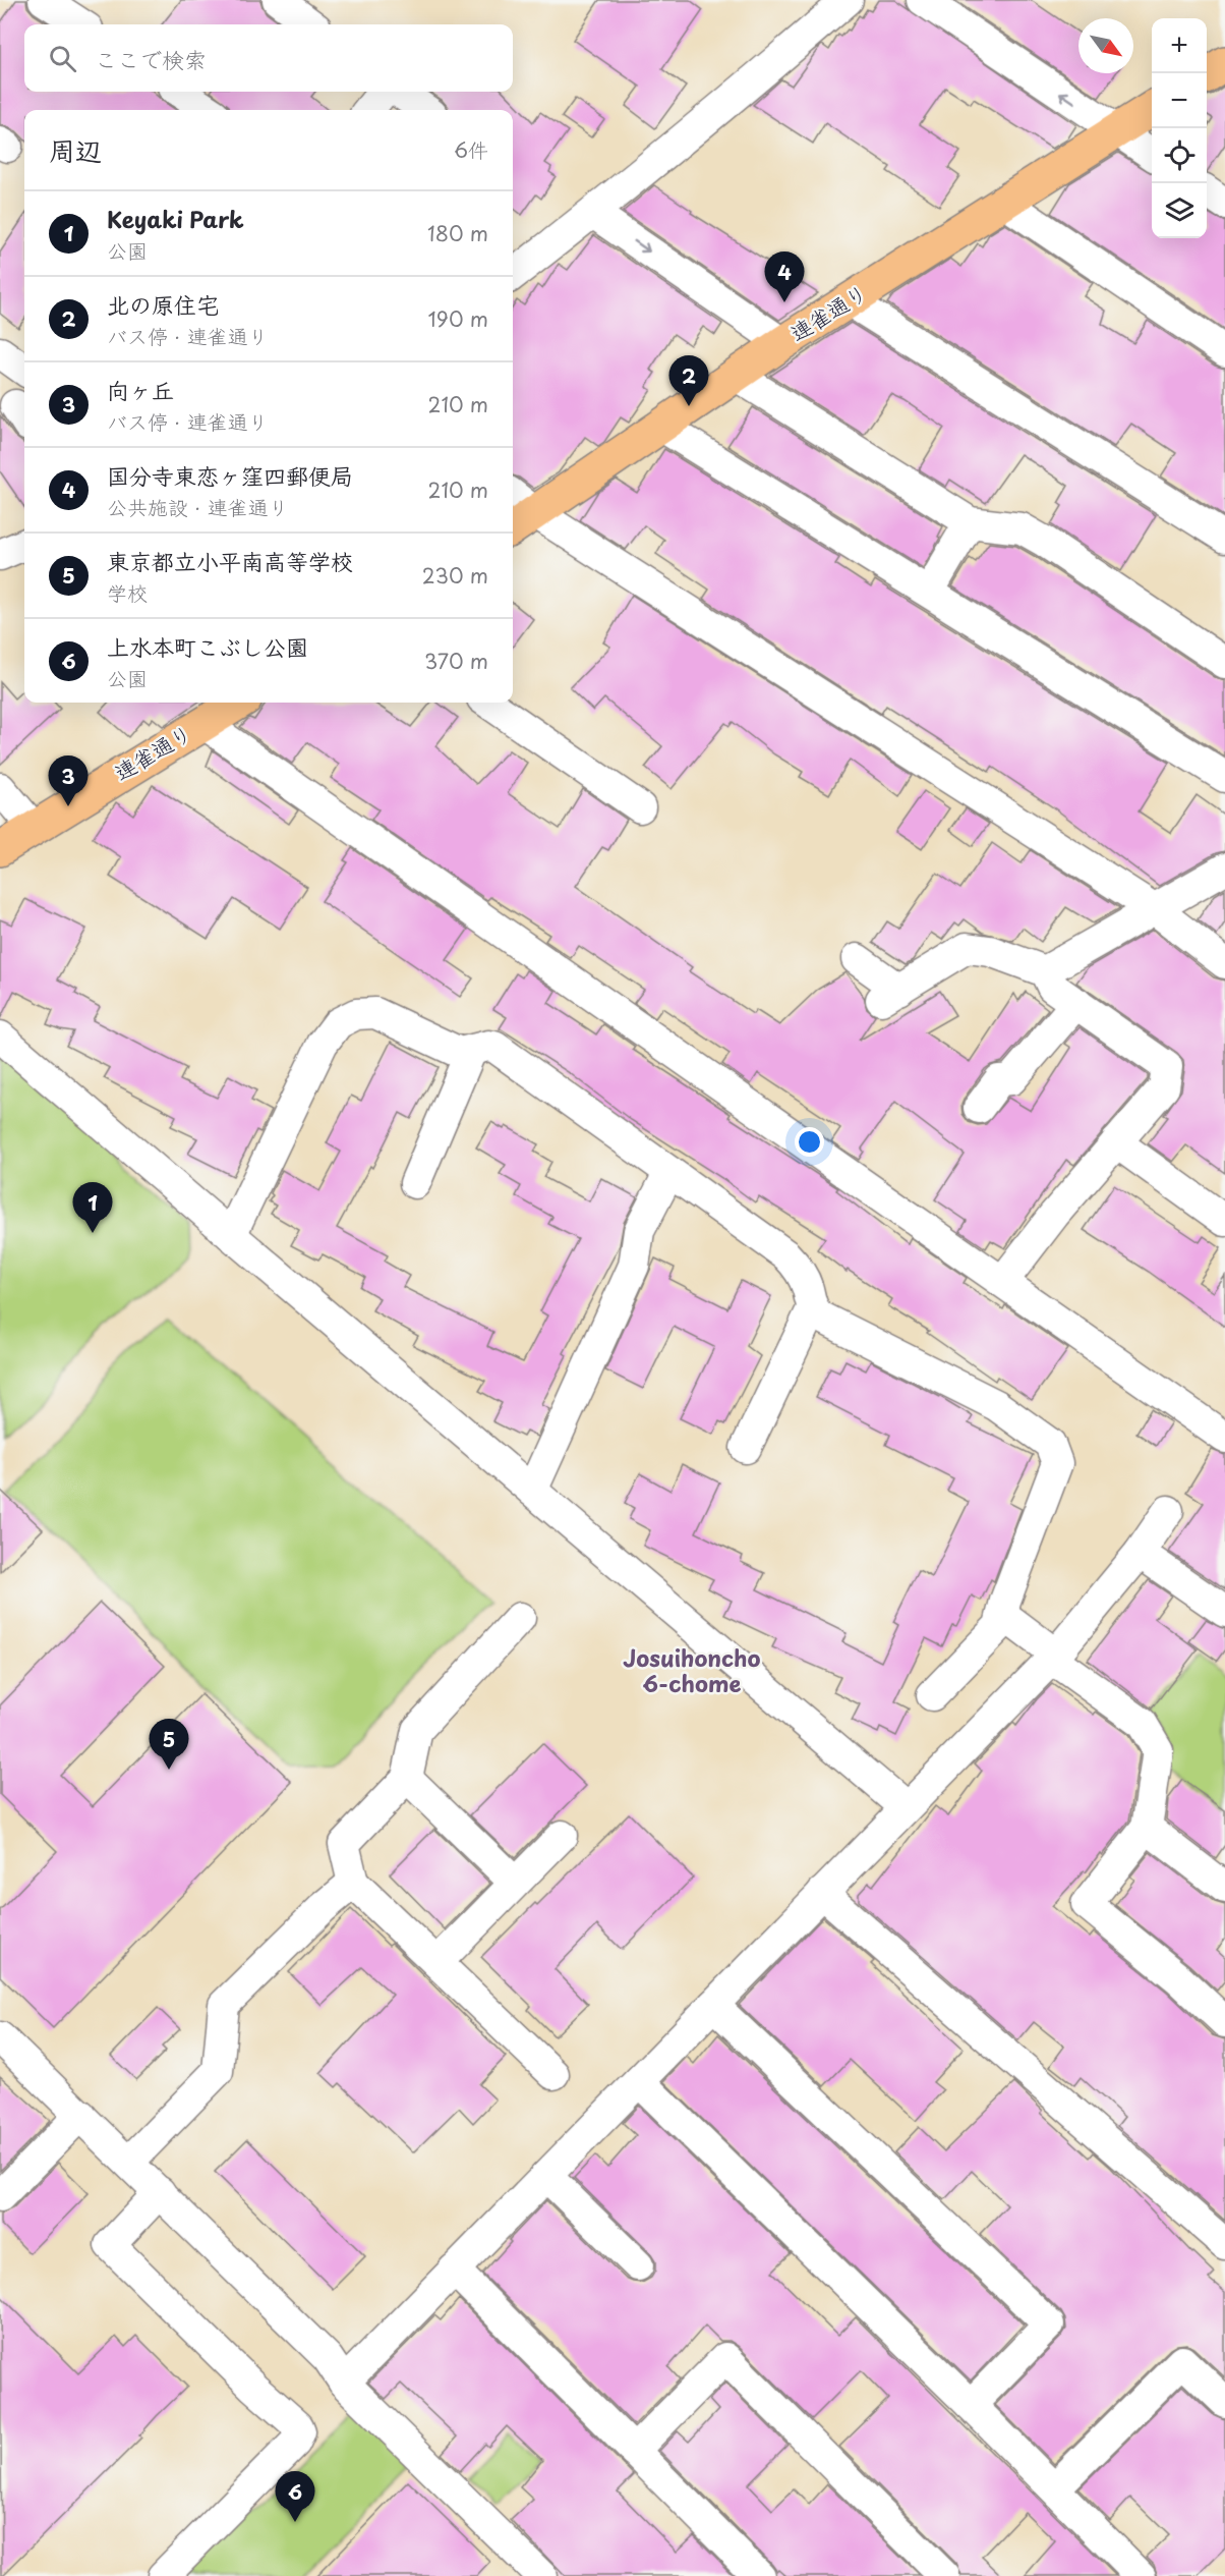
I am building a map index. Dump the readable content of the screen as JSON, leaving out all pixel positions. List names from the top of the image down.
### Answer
{
  "streets": {
    "main road": ["連雀通り"]
  },
  "districts": ["Josuihoncho 6-chome"],
  "north": "bottom right",
  "page": {
    "map_buttons": ["+", "−"],
    "search": "ここで検索",
    "heading": ["周辺", "6件"],
    "list": [
      {
        "mark": "1",
        "name": "Keyaki Park",
        "note": "公園",
        "value": "180 m"
      },
      {
        "mark": "2",
        "name": "北の原住宅",
        "note": "バス停 · 連雀通り",
        "value": "190 m"
      },
      {
        "mark": "3",
        "name": "向ヶ丘",
        "note": "バス停 · 連雀通り",
        "value": "210 m"
      },
      {
        "mark": "4",
        "name": "国分寺東恋ヶ窪四郵便局",
        "note": "公共施設 · 連雀通り",
        "value": "210 m"
      },
      {
        "mark": "5",
        "name": "東京都立小平南高等学校",
        "note": "学校",
        "value": "230 m"
      },
      {
        "mark": "6",
        "name": "上水本町こぶし公園",
        "note": "公園",
        "value": "370 m"
      }
    ],
    "pins": [
      "4",
      "2",
      "3",
      "1",
      "5",
      "6"
    ]
  }
}
